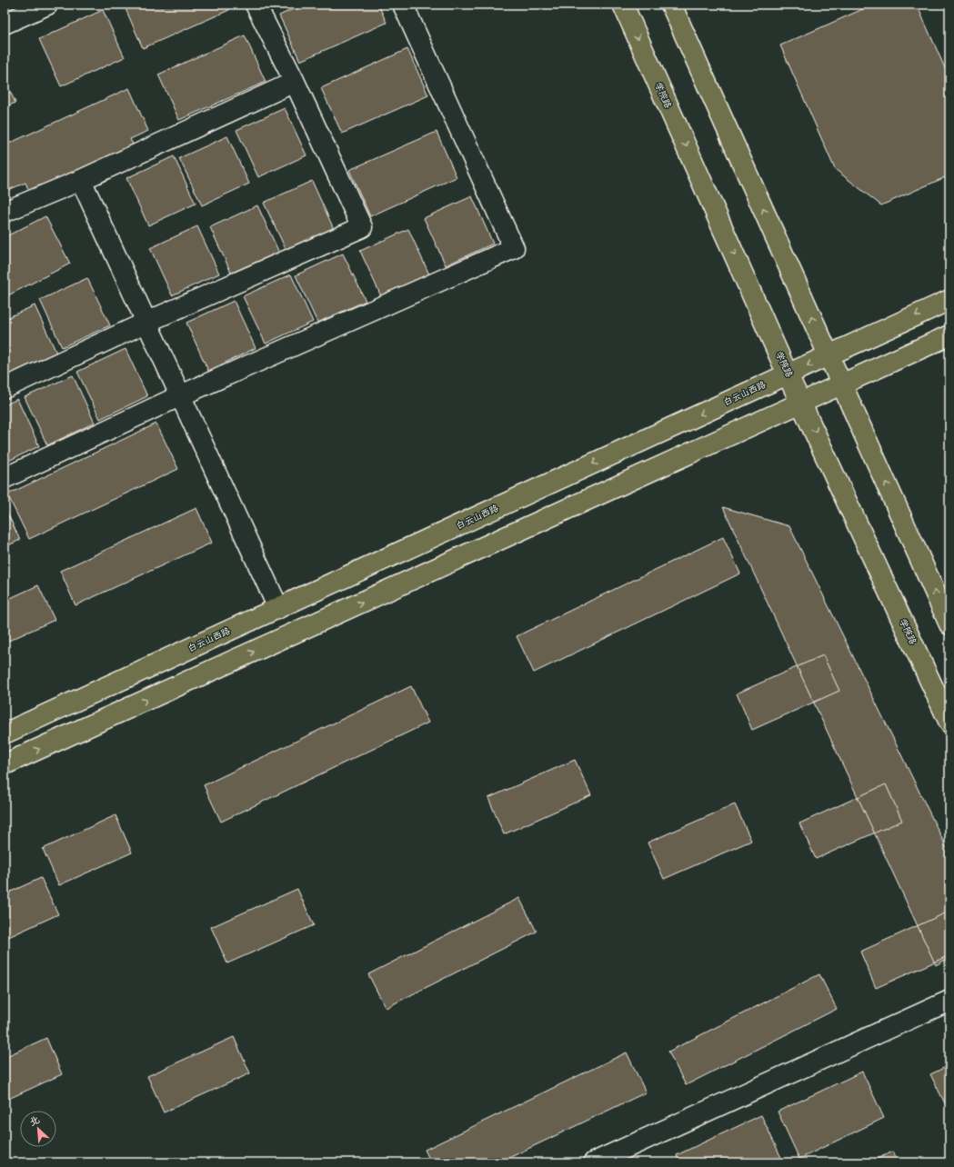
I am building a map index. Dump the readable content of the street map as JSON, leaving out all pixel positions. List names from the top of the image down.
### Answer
{
  "streets": {
    "main road": ["学院路", "白云山西路"]
  },
  "crossings": [
    ["学院路", "白云山西路"]
  ],
  "north": "top left"
}
